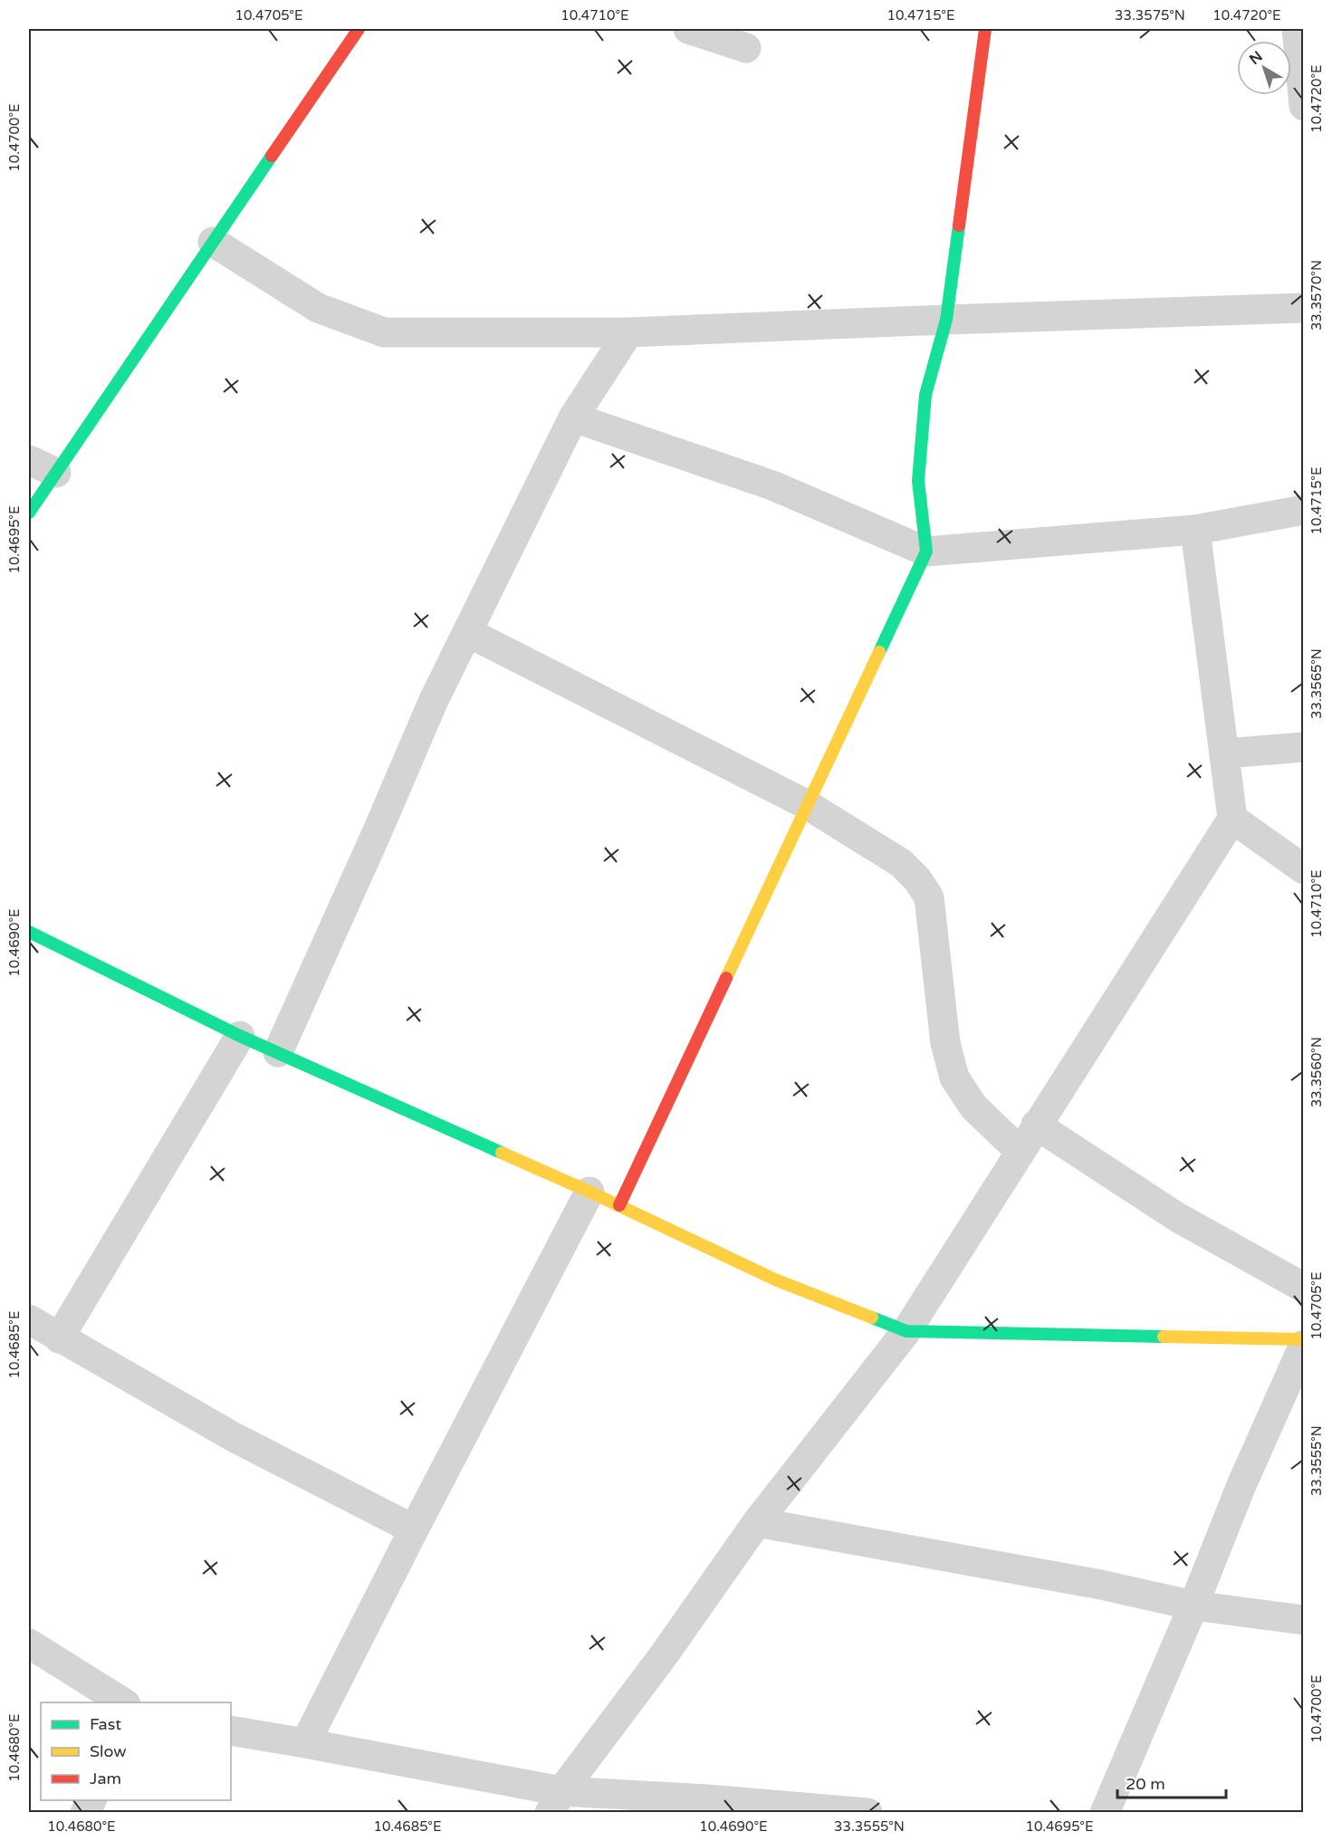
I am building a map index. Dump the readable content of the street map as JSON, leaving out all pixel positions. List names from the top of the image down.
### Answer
{
  "legend": ["Fast", "Slow", "Jam"],
  "scale_bar": "20 m",
  "north": "top left",
  "coordinates": [
    "10.4705°E",
    "10.4710°E",
    "10.4715°E",
    "33.3575°N",
    "10.4720°E",
    "10.4700°E",
    "33.3570°N",
    "10.4695°E",
    "33.3565°N",
    "10.4690°E",
    "33.3560°N",
    "10.4685°E",
    "33.3555°N",
    "10.4680°E"
  ]
}
